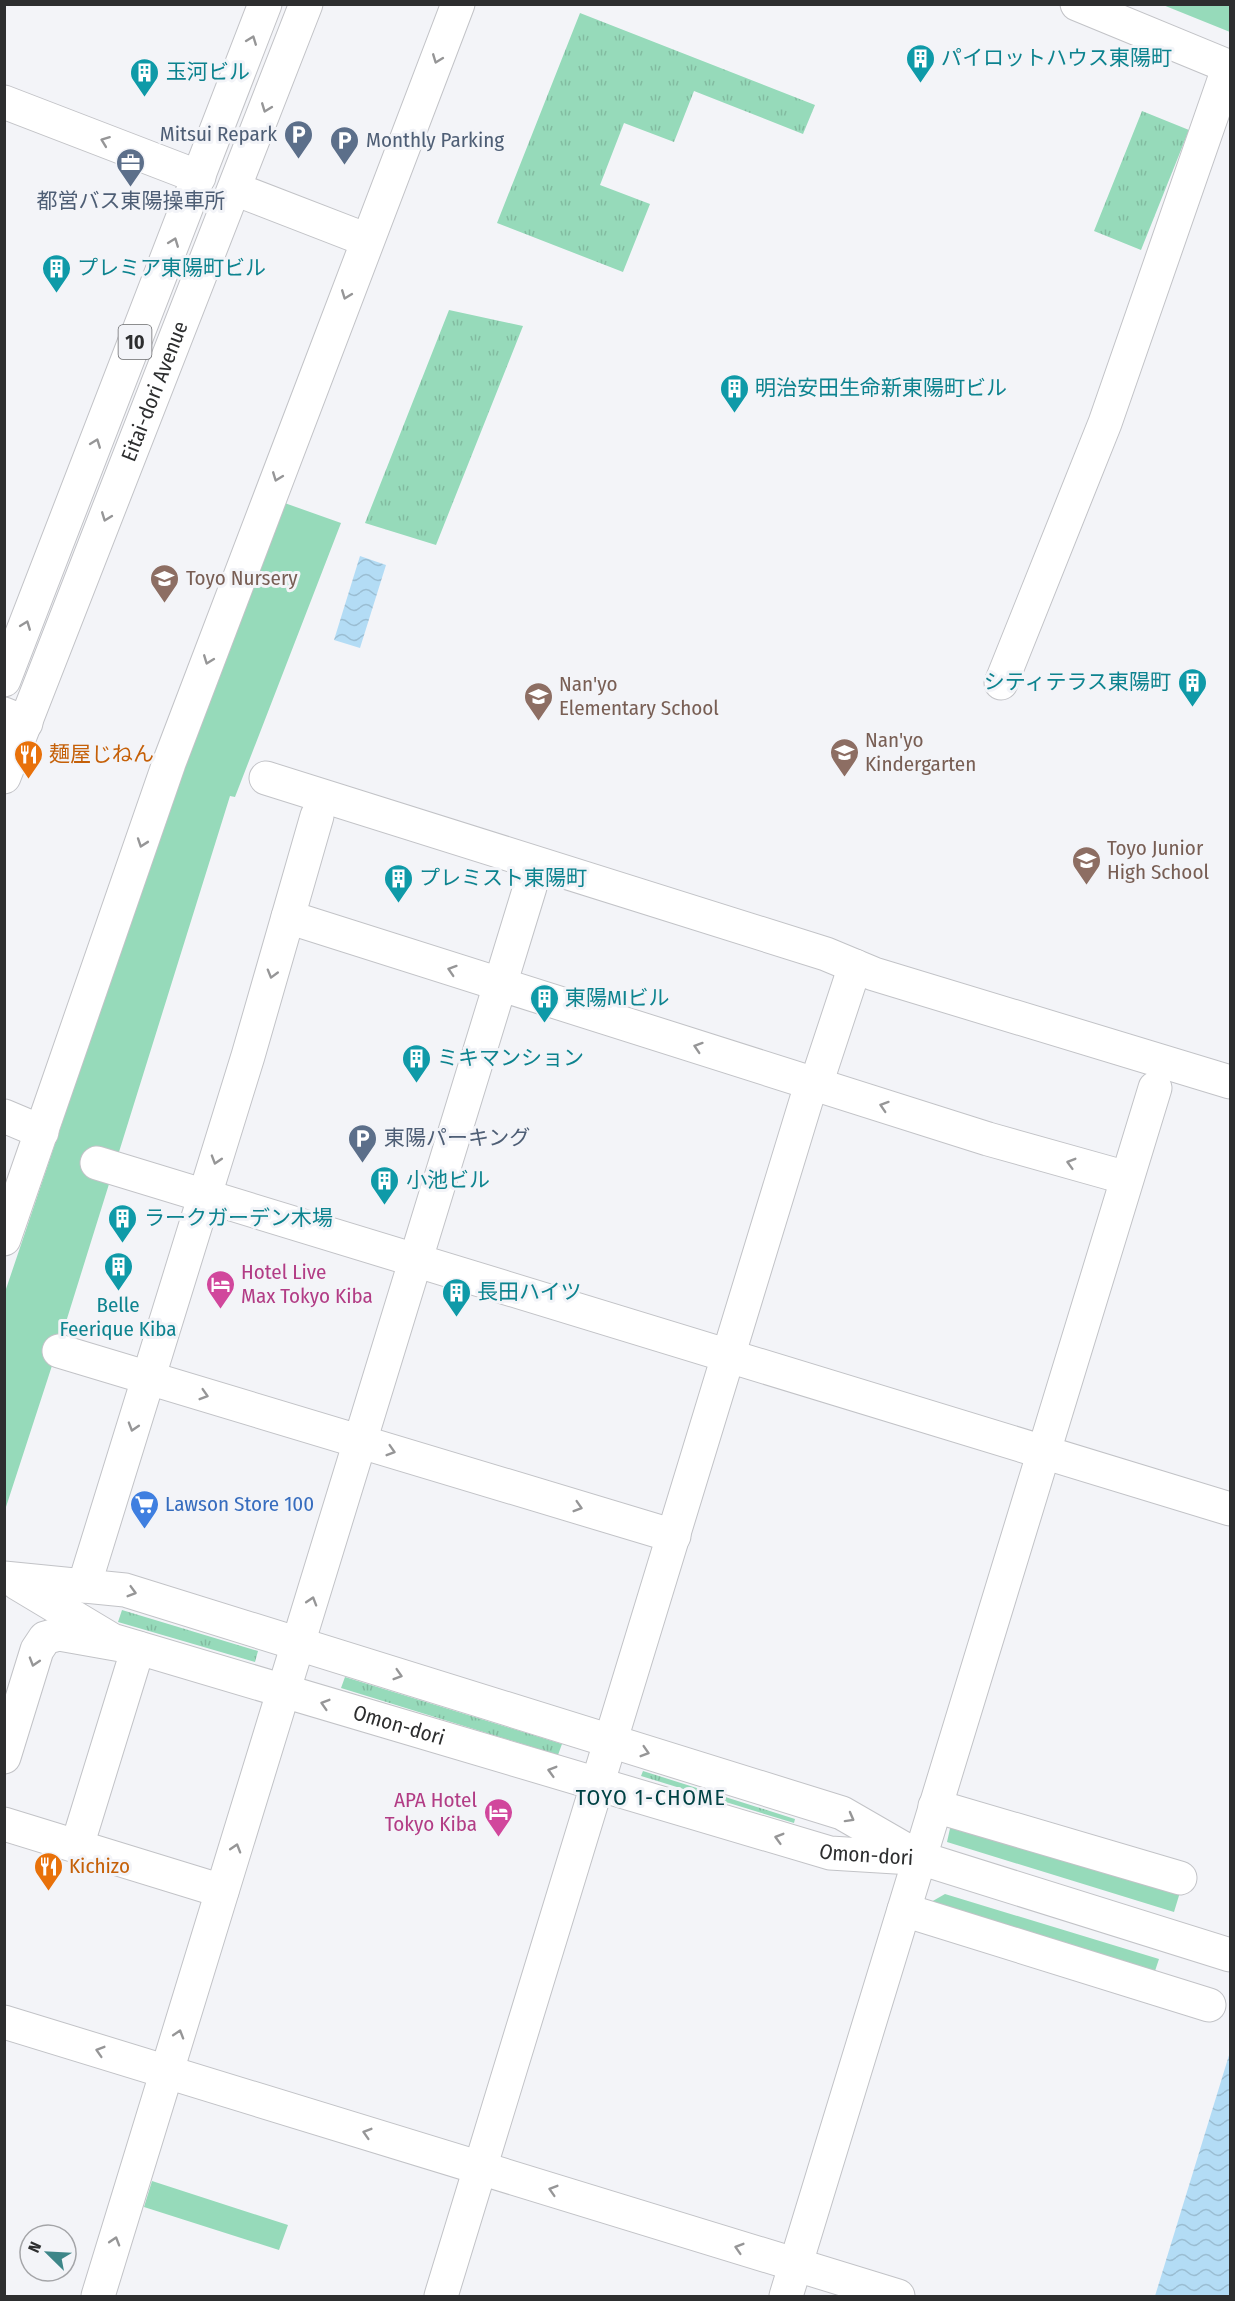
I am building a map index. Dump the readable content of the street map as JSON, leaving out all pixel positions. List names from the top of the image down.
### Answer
{
  "streets": {
    "street": ["10", "Eitai-dori Avenue", "Omon-dori"]
  },
  "districts": ["TOYO 1-CHOME"],
  "places": {
    "building": [
      "パイロットハウス東陽町",
      "玉河ビル",
      "プレミア東陽町ビル",
      "明治安田生命新東陽町ビル",
      "シティテラス東陽町",
      "プレミスト東陽町",
      "東陽MIビル",
      "ミキマンション",
      "小池ビル",
      "ラークガーデン木場",
      "Belle Feerique Kiba",
      "長田ハイツ"
    ],
    "parking": ["Mitsui Repark", "Monthly Parking", "東陽パーキング"],
    "office": ["都営バス東陽操車所"],
    "school or university": [
      "Toyo Nursery",
      "Nan'yo Elementary School",
      "Nan'yo Kindergarten",
      "Toyo Junior High School"
    ],
    "restaurant": ["麺屋じねん", "Kichizo"],
    "hotel": ["Hotel Live Max Tokyo Kiba", "APA Hotel Tokyo Kiba"],
    "supermarket": ["Lawson Store 100"]
  },
  "north": "top left"
}
